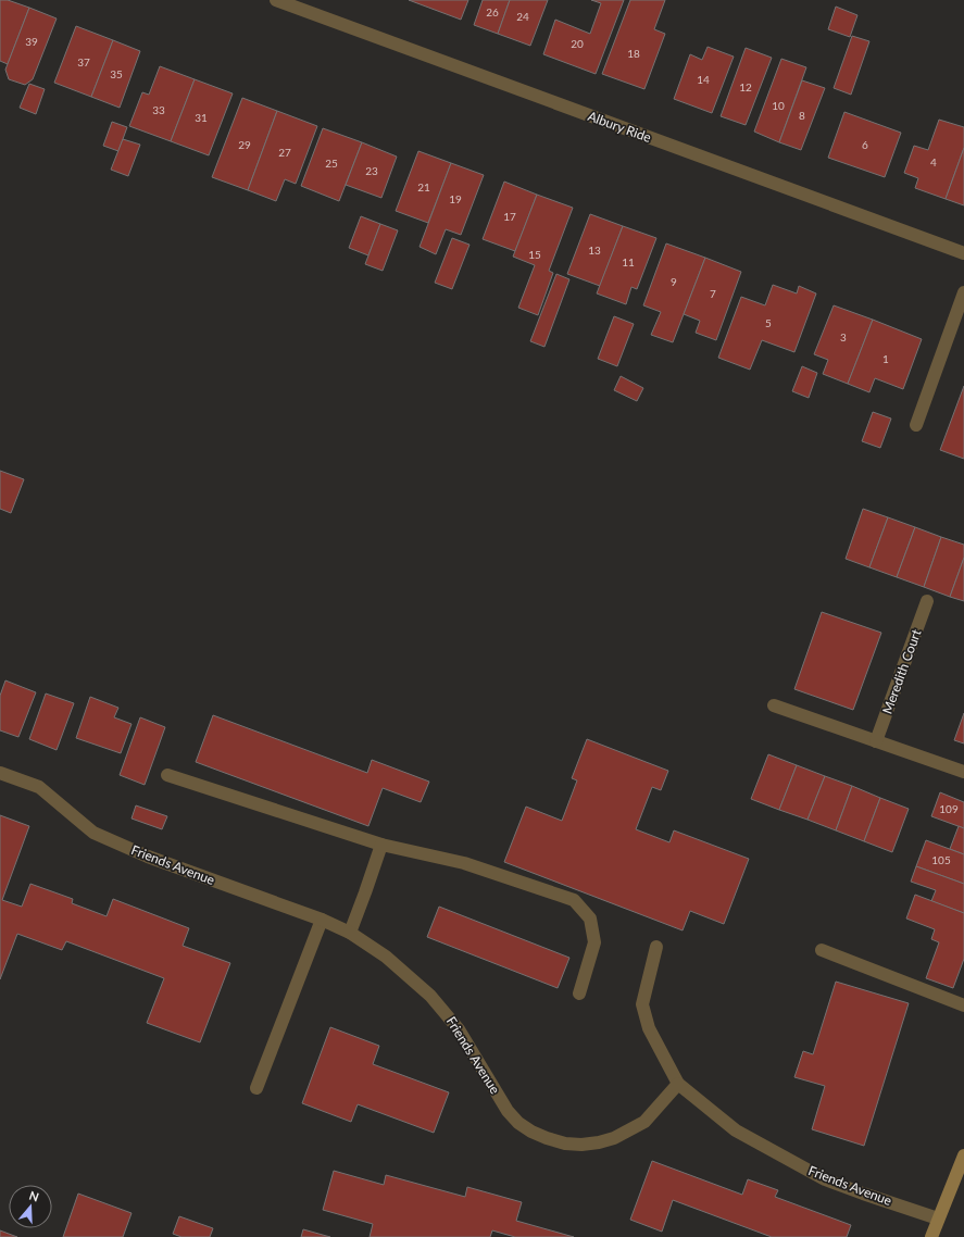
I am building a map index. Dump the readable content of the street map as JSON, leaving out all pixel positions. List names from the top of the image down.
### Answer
{
  "streets": {
    "street": ["Albury Ride", "Meredith Court", "Friends Avenue"]
  },
  "house_numbers": [
    "26",
    "24",
    "39",
    "20",
    "18",
    "37",
    "35",
    "14",
    "12",
    "10",
    "33",
    "8",
    "31",
    "29",
    "6",
    "27",
    "4",
    "25",
    "23",
    "21",
    "19",
    "17",
    "13",
    "15",
    "11",
    "9",
    "7",
    "5",
    "3",
    "1",
    "109",
    "105"
  ],
  "north": "top"
}
